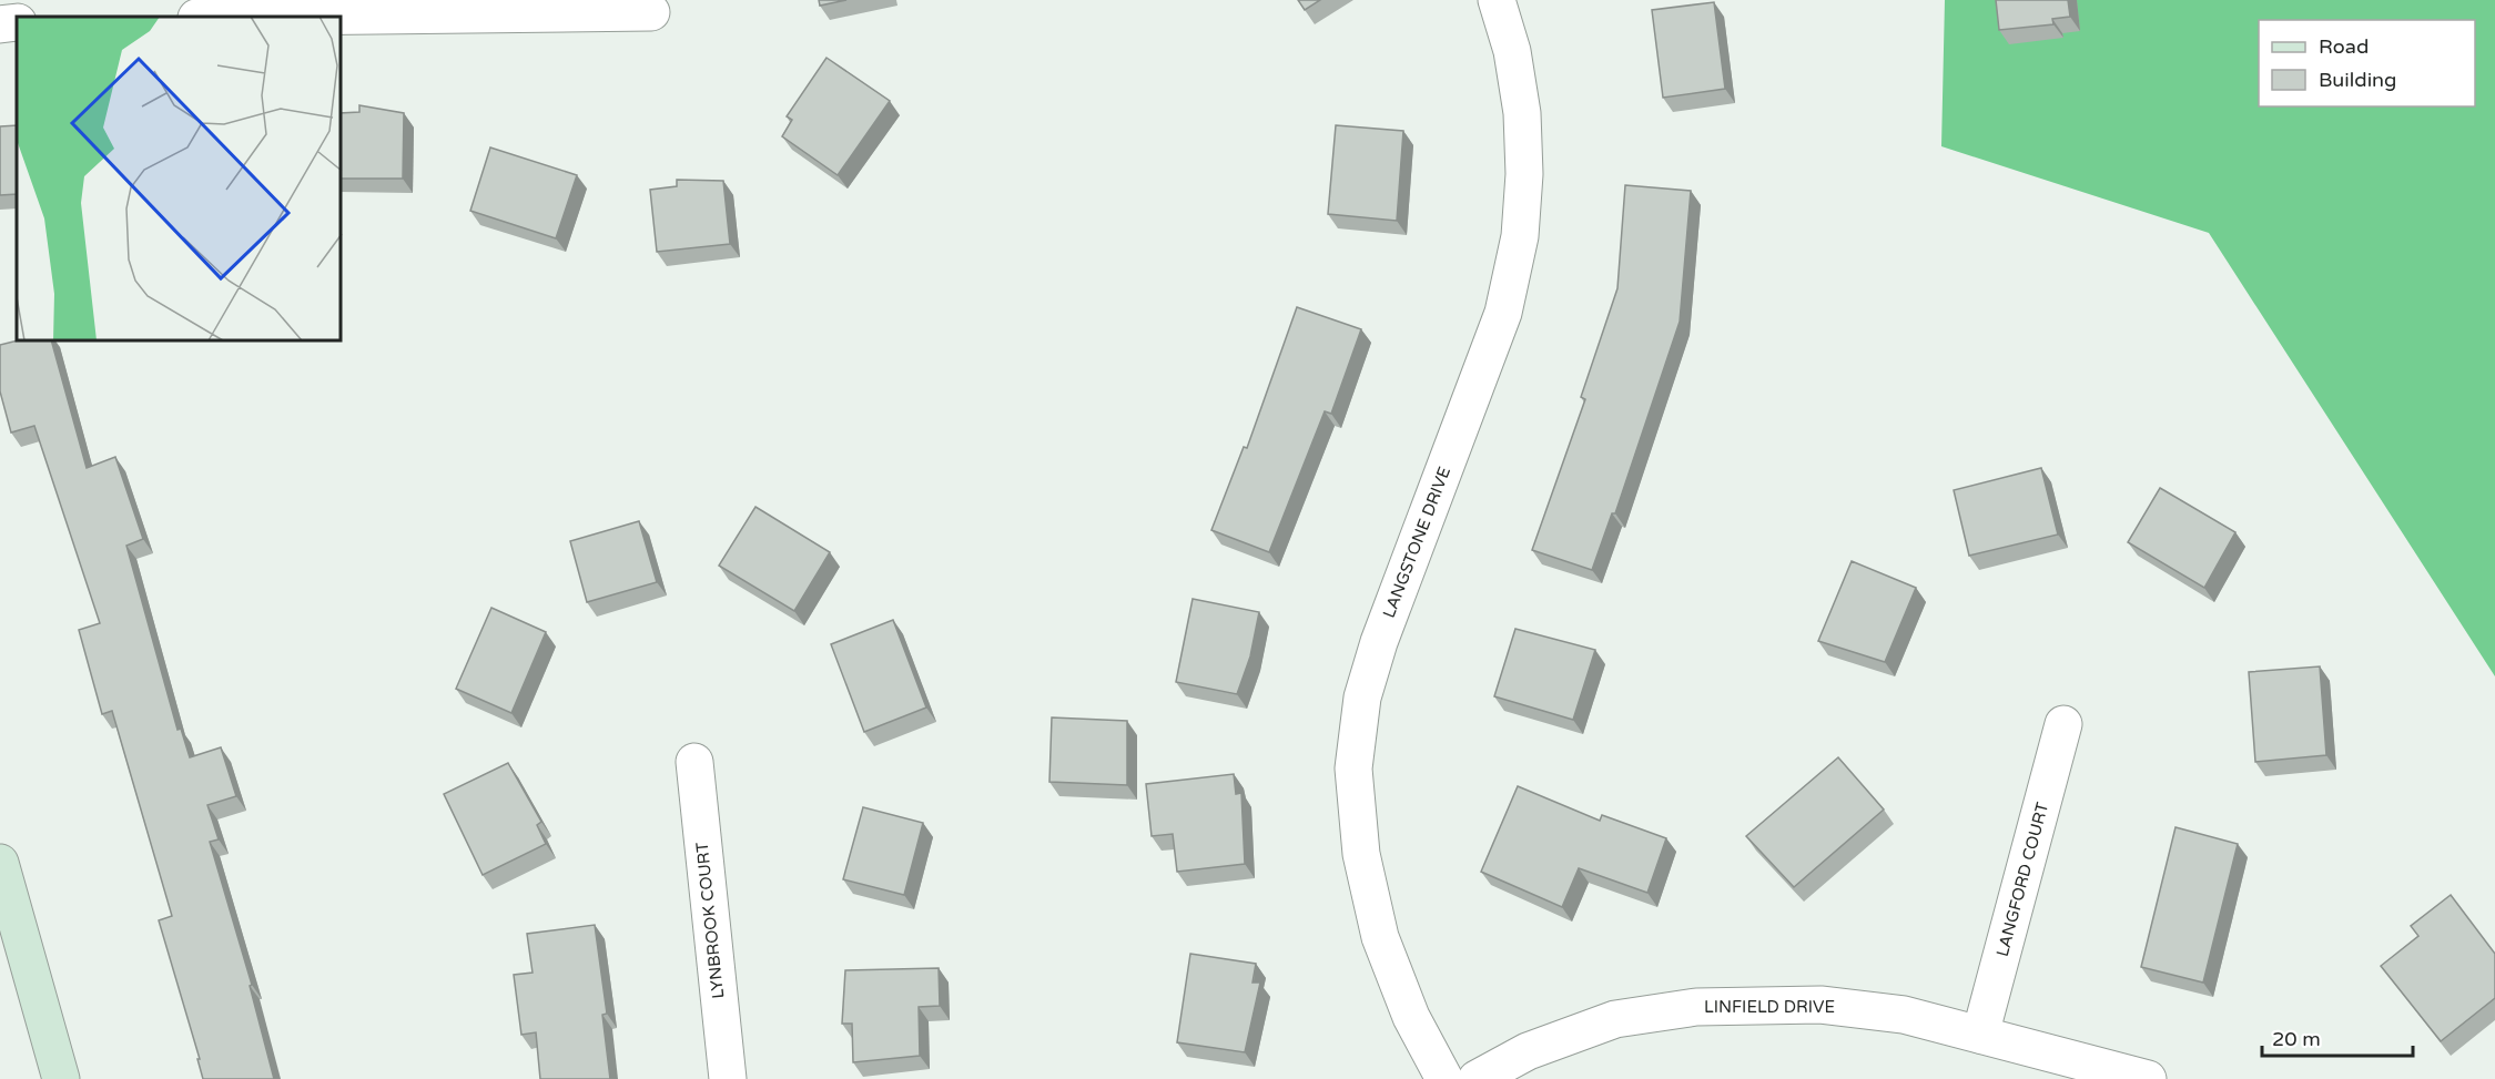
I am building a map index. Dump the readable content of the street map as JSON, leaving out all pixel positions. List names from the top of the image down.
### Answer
{
  "streets": {
    "street": [
      "LANGSTONE DRIVE",
      "LANGFORD COURT",
      "LYNBROOK COURT",
      "LINFIELD DRIVE"
    ]
  },
  "crossings": [
    ["LANGFORD COURT", "LINFIELD DRIVE"]
  ],
  "legend": ["Road", "Building"],
  "scale_bar": "20 m"
}
